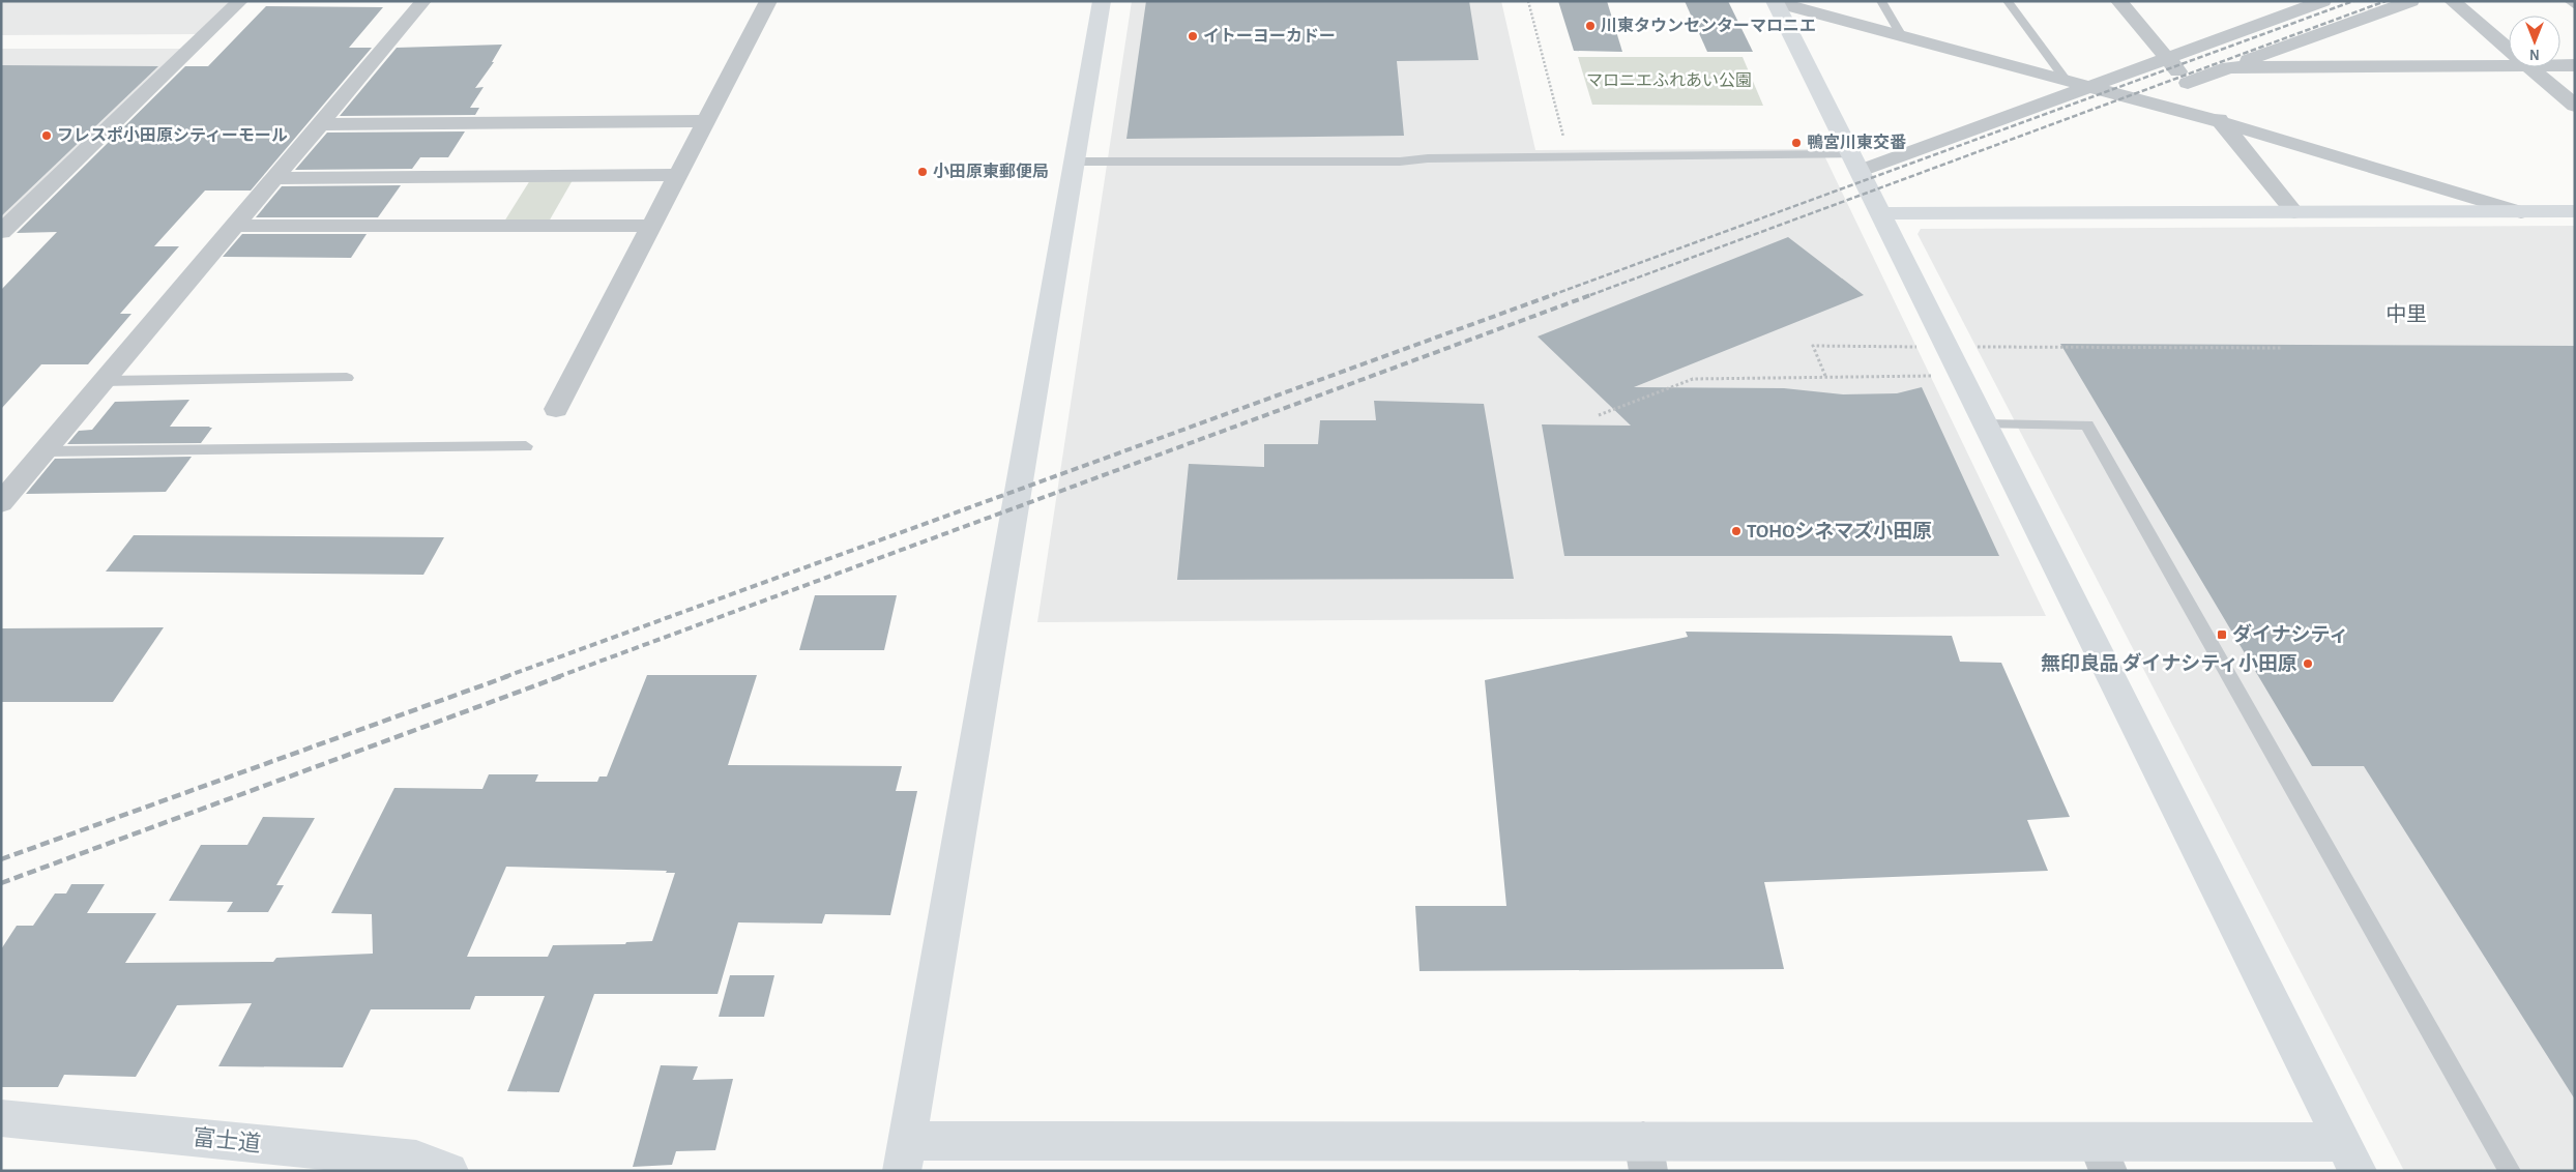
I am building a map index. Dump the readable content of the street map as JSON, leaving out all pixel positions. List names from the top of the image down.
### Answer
{
  "streets": {
    "street": ["富士道"]
  },
  "districts": ["中里"],
  "parks": ["マロニエふれあい公園"],
  "places": {
    "other": [
      "川東タウンセンターマロニエ",
      "イトーヨーカドー",
      "フレスポ小田原シティーモール",
      "鴨宮川東交番",
      "小田原東郵便局",
      "TOHOシネマズ小田原",
      "無印良品 ダイナシティ小田原"
    ],
    "transit": ["ダイナシティ"]
  },
  "north": "bottom"
}
